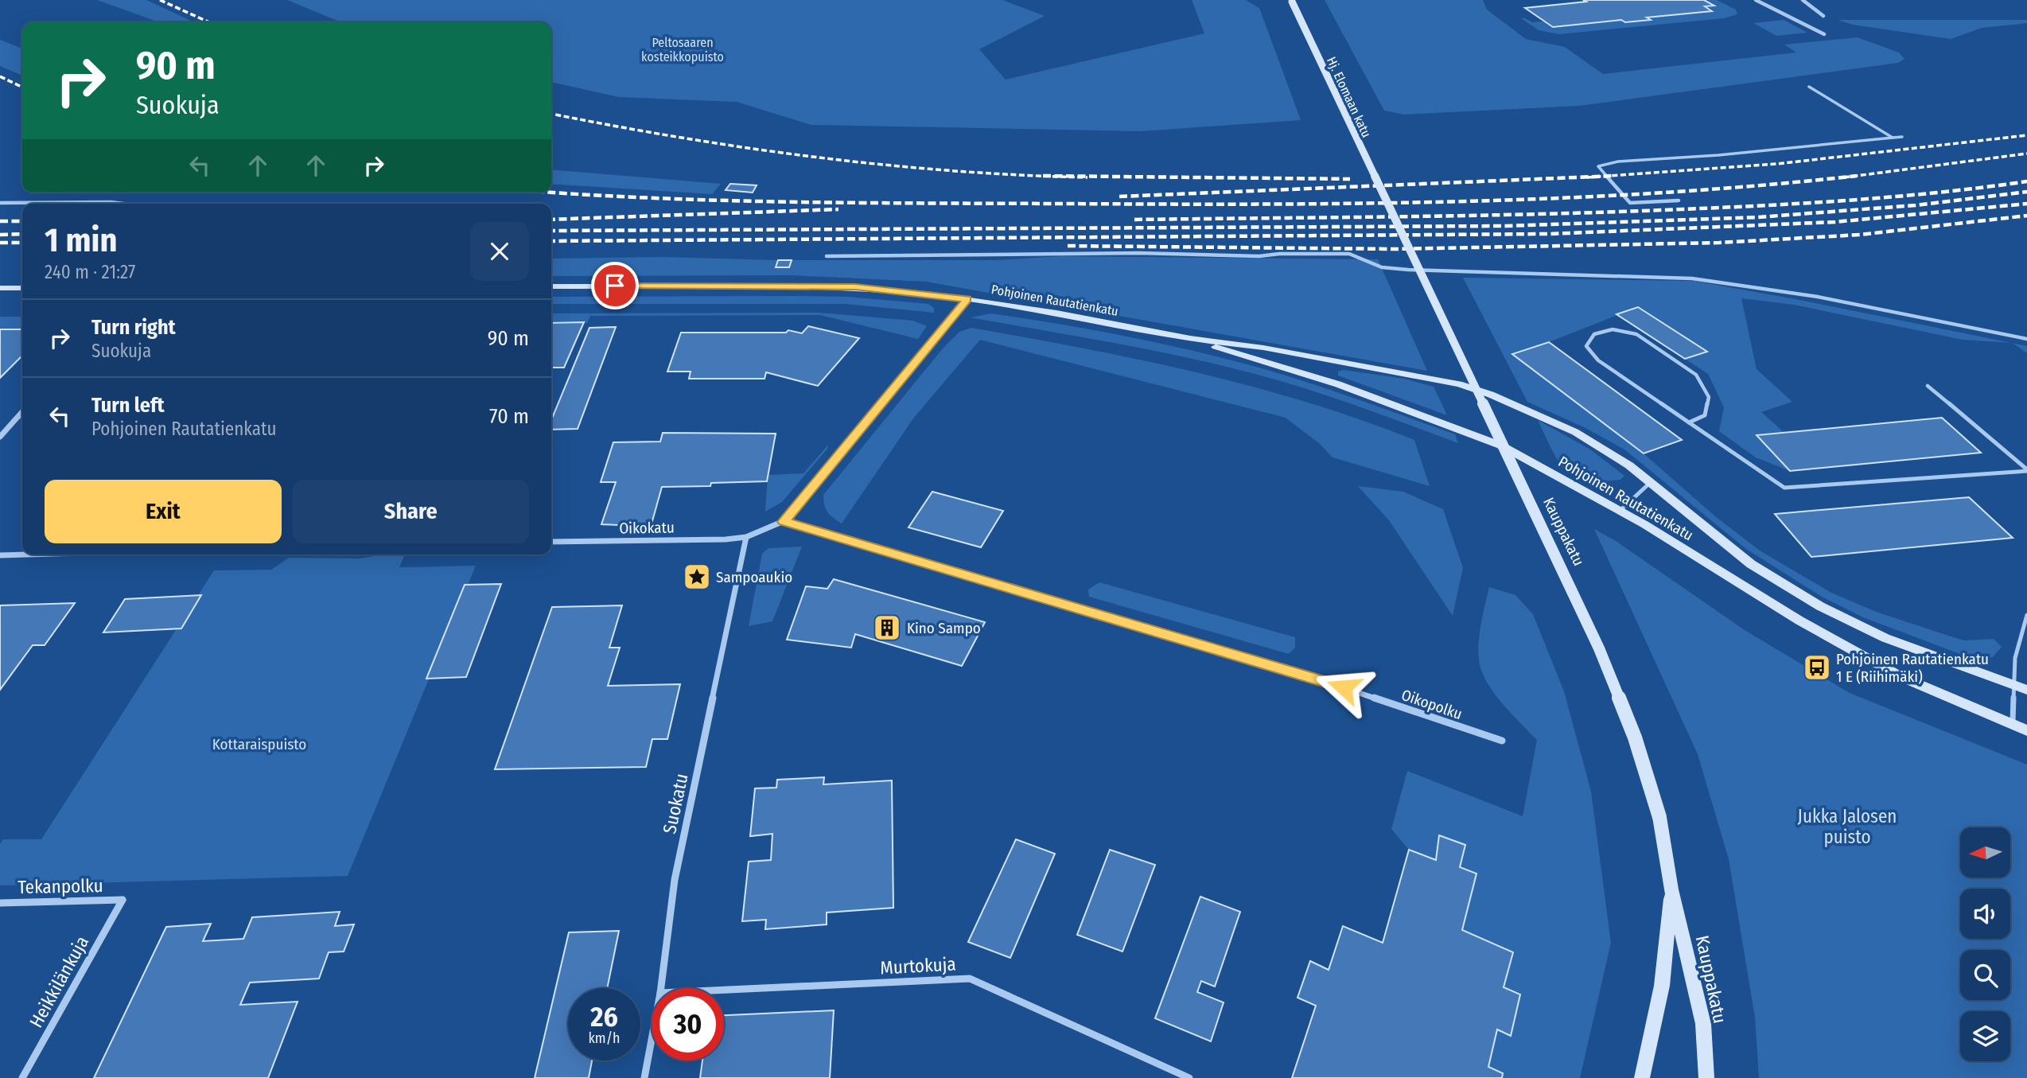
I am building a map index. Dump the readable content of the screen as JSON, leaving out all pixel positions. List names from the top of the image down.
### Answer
{
  "streets": {
    "street": [
      "Hj. Elomaan katu",
      "Pohjoinen Rautatienkatu",
      "Oikokatu",
      "Kauppakatu",
      "Oikopolku",
      "Suokatu",
      "Tekanpolku",
      "Murtokuja",
      "Heikkilänkuja"
    ]
  },
  "crossings": [
    ["Hj. Elomaan katu", "Kauppakatu"],
    ["Oikokatu", "Suokatu"],
    ["Tekanpolku", "Heikkilänkuja"]
  ],
  "parks": ["Peltosaaren kosteikkopuisto", "Kottaraispuisto", "Jukka Jalosen puisto"],
  "places": {
    "place": ["Sampoaukio"],
    "building": ["Kino Sampo"],
    "bus stop": ["Pohjoinen Rautatienkatu 1 E (Riihimäki)"]
  },
  "north": "left",
  "page": {
    "turn": ["90 m", "Suokuja"],
    "heading": ["1 min", "240 m · 21:27"],
    "list": [
      {
        "name": "Turn right",
        "note": "Suokuja",
        "value": "90 m"
      },
      {
        "name": "Turn left",
        "note": "Pohjoinen Rautatienkatu",
        "value": "70 m"
      }
    ],
    "buttons": ["Exit", "Share"],
    "speed": "26 km/h",
    "limit": "30"
  }
}
